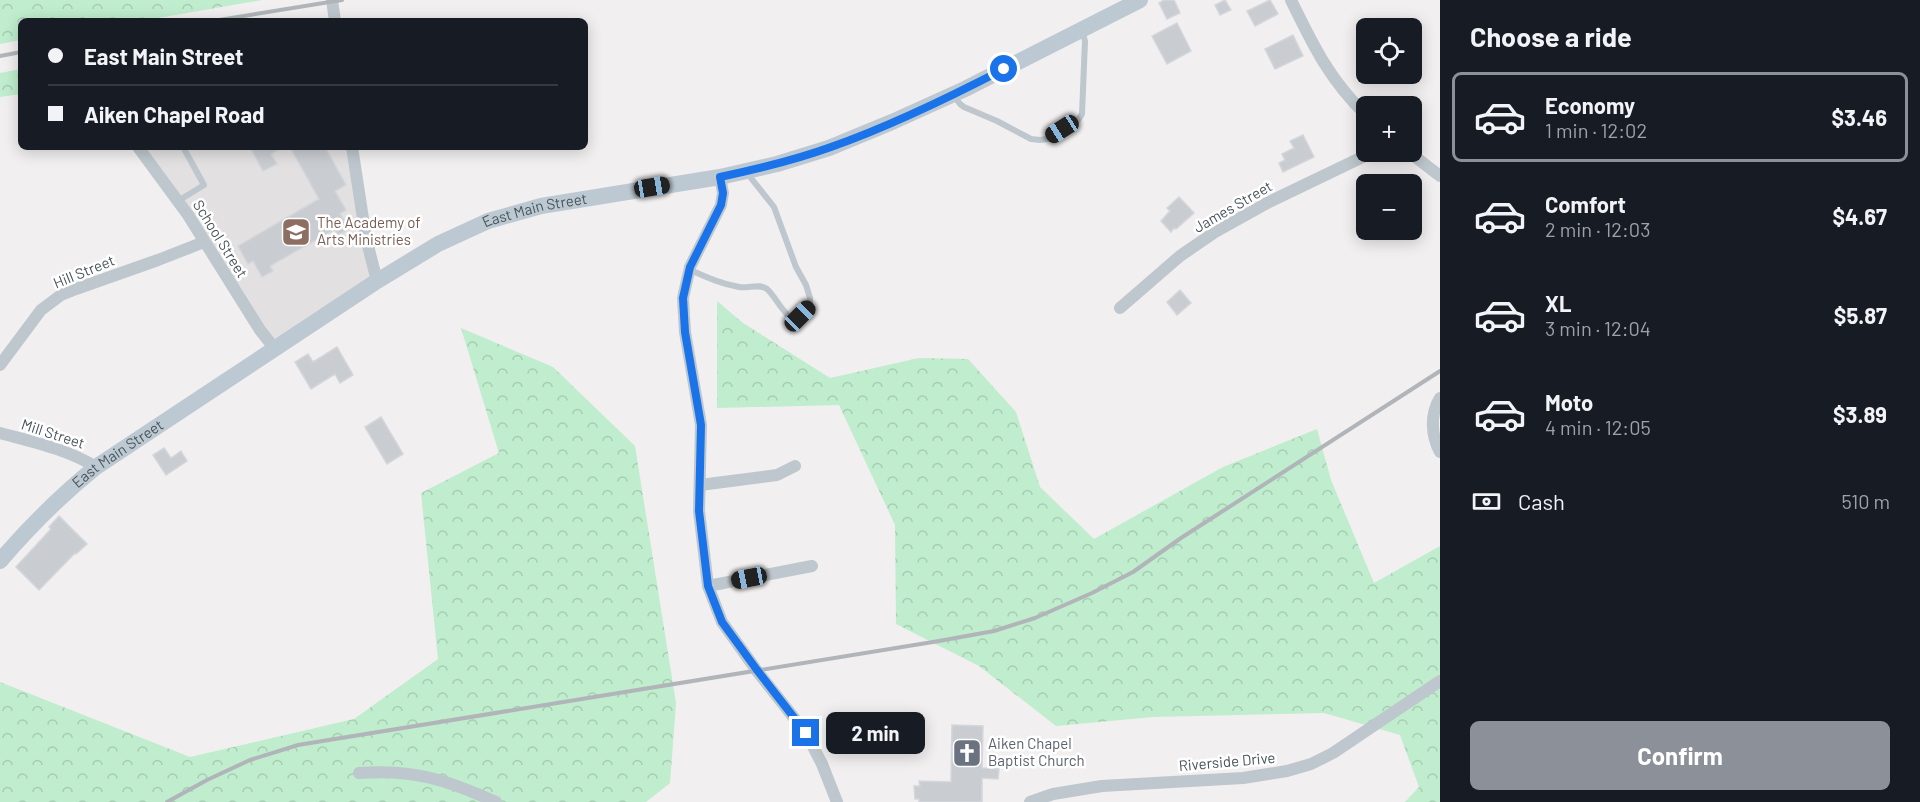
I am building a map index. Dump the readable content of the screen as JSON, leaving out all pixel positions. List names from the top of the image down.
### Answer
{
  "streets": {
    "street": [
      "James Street",
      "East Main Street",
      "School Street",
      "Hill Street",
      "Mill Street",
      "Riverside Drive"
    ]
  },
  "crossings": [
    ["East Main Street", "School Street"],
    ["East Main Street", "Mill Street"],
    ["School Street", "Hill Street"]
  ],
  "places": {
    "school or university": ["The Academy of Arts Ministries"],
    "church": ["Aiken Chapel Baptist Church"]
  },
  "page": {
    "heading": "Choose a ride",
    "map_buttons": ["+", "−"],
    "banner": ["East Main Street", "Aiken Chapel Road"],
    "list": [
      {
        "name": "Economy",
        "note": "1 min · 12:02",
        "value": "$3.46"
      },
      {
        "name": "Comfort",
        "note": "2 min · 12:03",
        "value": "$4.67"
      },
      {
        "name": "XL",
        "note": "3 min · 12:04",
        "value": "$5.87"
      },
      {
        "name": "Moto",
        "note": "4 min · 12:05",
        "value": "$3.89"
      }
    ],
    "pay": ["Cash", "510 m"],
    "buttons": "Confirm",
    "bubble": "2 min"
  }
}
